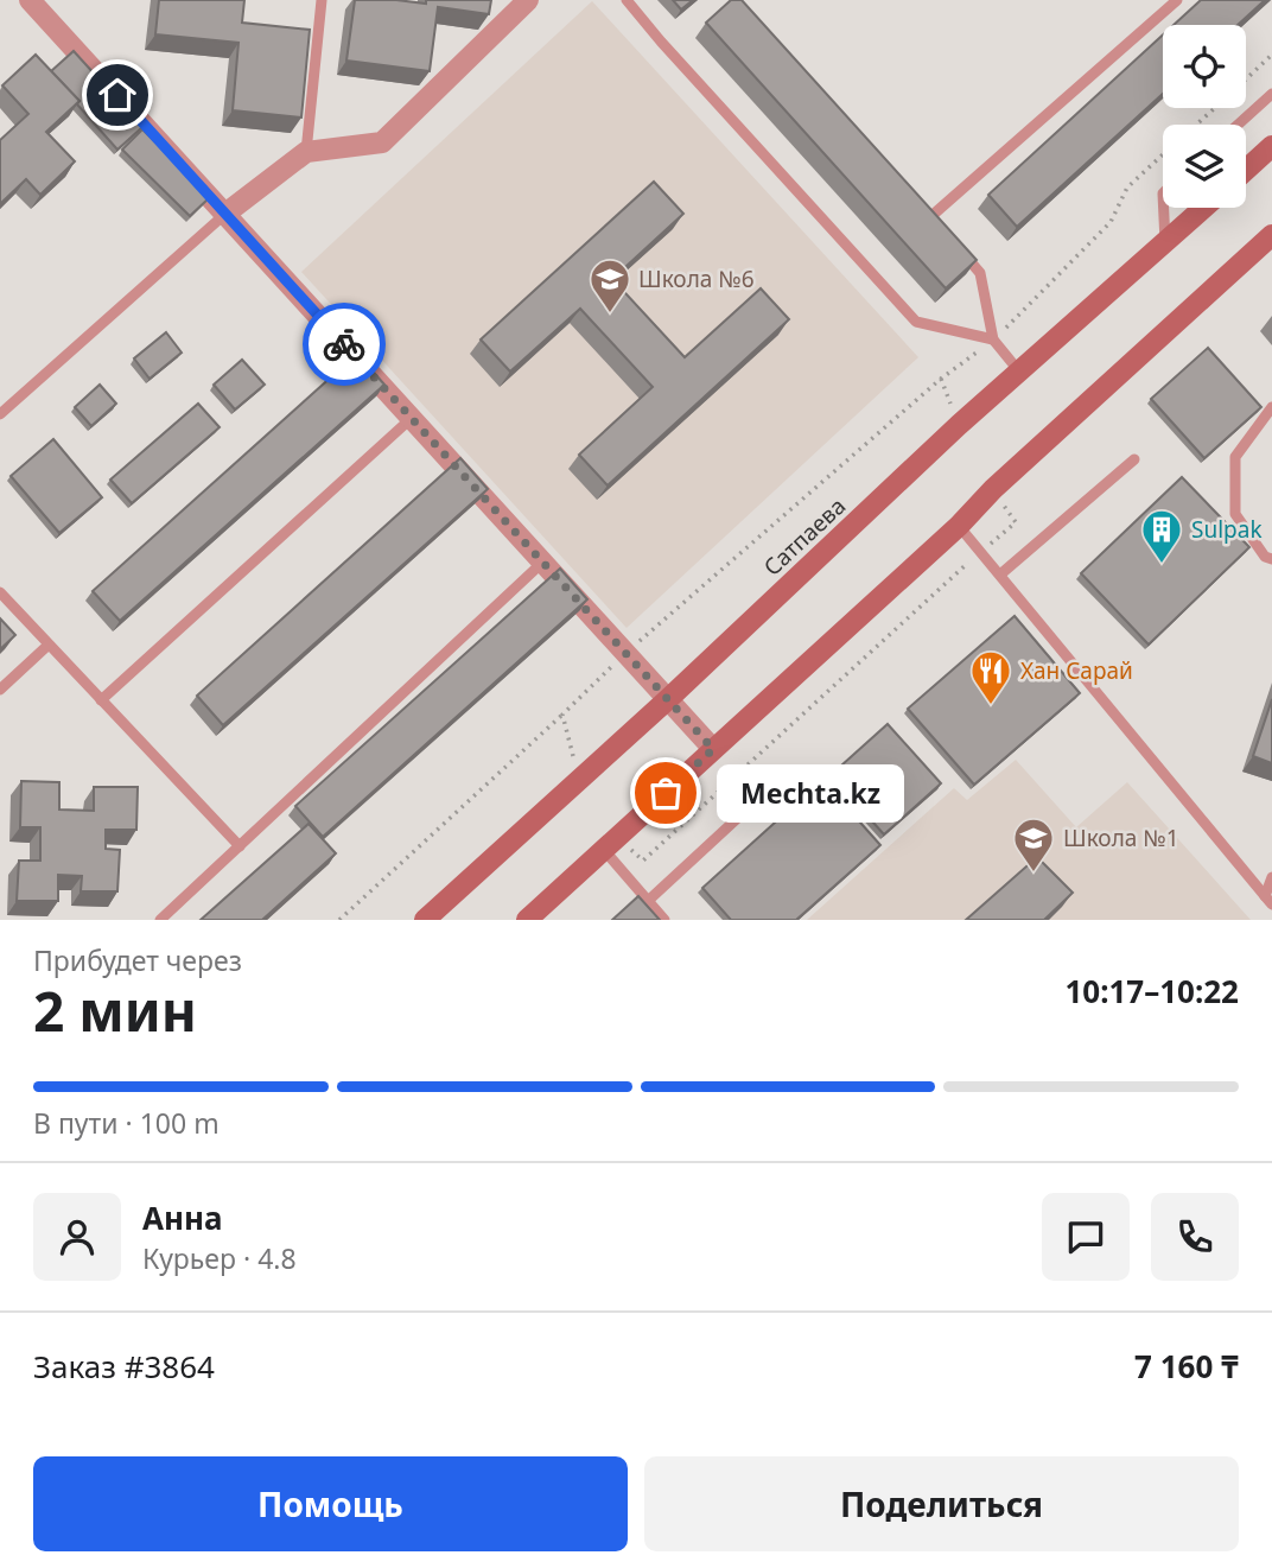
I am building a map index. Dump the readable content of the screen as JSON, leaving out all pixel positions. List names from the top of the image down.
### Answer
{
  "streets": {
    "street": ["Сатпаева"]
  },
  "places": {
    "school or university": ["Школа №6", "Школа №1"],
    "building": ["Sulpak"],
    "restaurant": ["Хан Сарай"],
    "other": ["Mechta.kz"]
  },
  "page": {
    "bubble": "Mechta.kz",
    "heading": ["2 мин", "Прибудет через", "10:17–10:22"],
    "panel": [
      "Анна",
      "Курьер · 4.8",
      "Заказ #3864",
      "7 160 ₸"
    ],
    "bar": "В пути · 100 m",
    "buttons": ["Помощь", "Поделиться"]
  }
}
